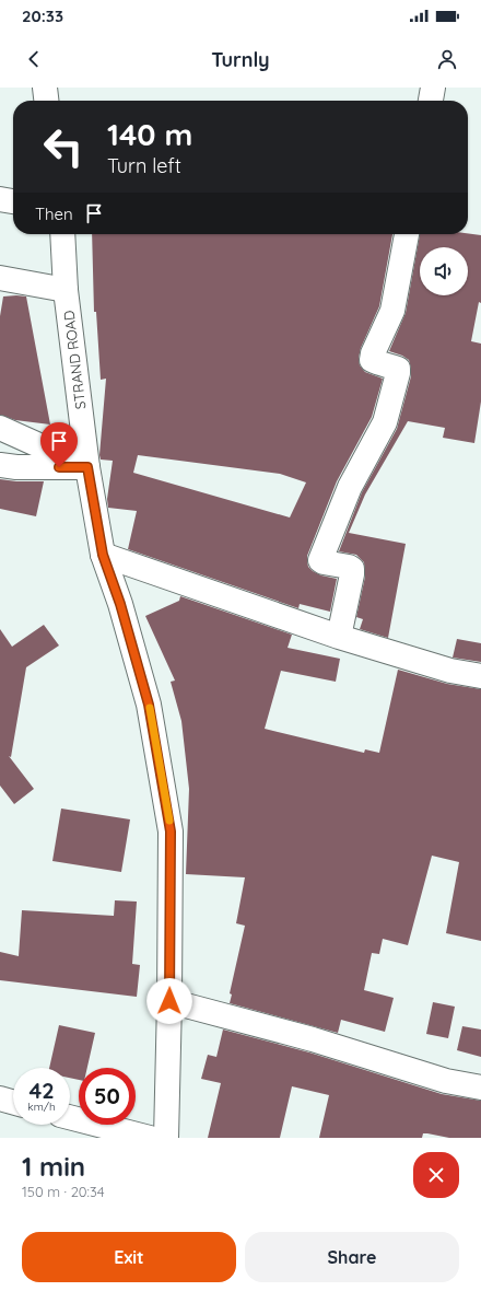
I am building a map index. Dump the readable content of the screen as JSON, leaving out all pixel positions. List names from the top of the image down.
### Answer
{
  "streets": {
    "street": ["STRAND ROAD"]
  },
  "page": {
    "status": "20:33",
    "header": "Turnly",
    "turn": ["140 m", "Turn left"],
    "then": "Then",
    "speed": "42 km/h",
    "limit": "50",
    "heading": ["1 min", "150 m · 20:34"],
    "buttons": ["Exit", "Share"]
  }
}
